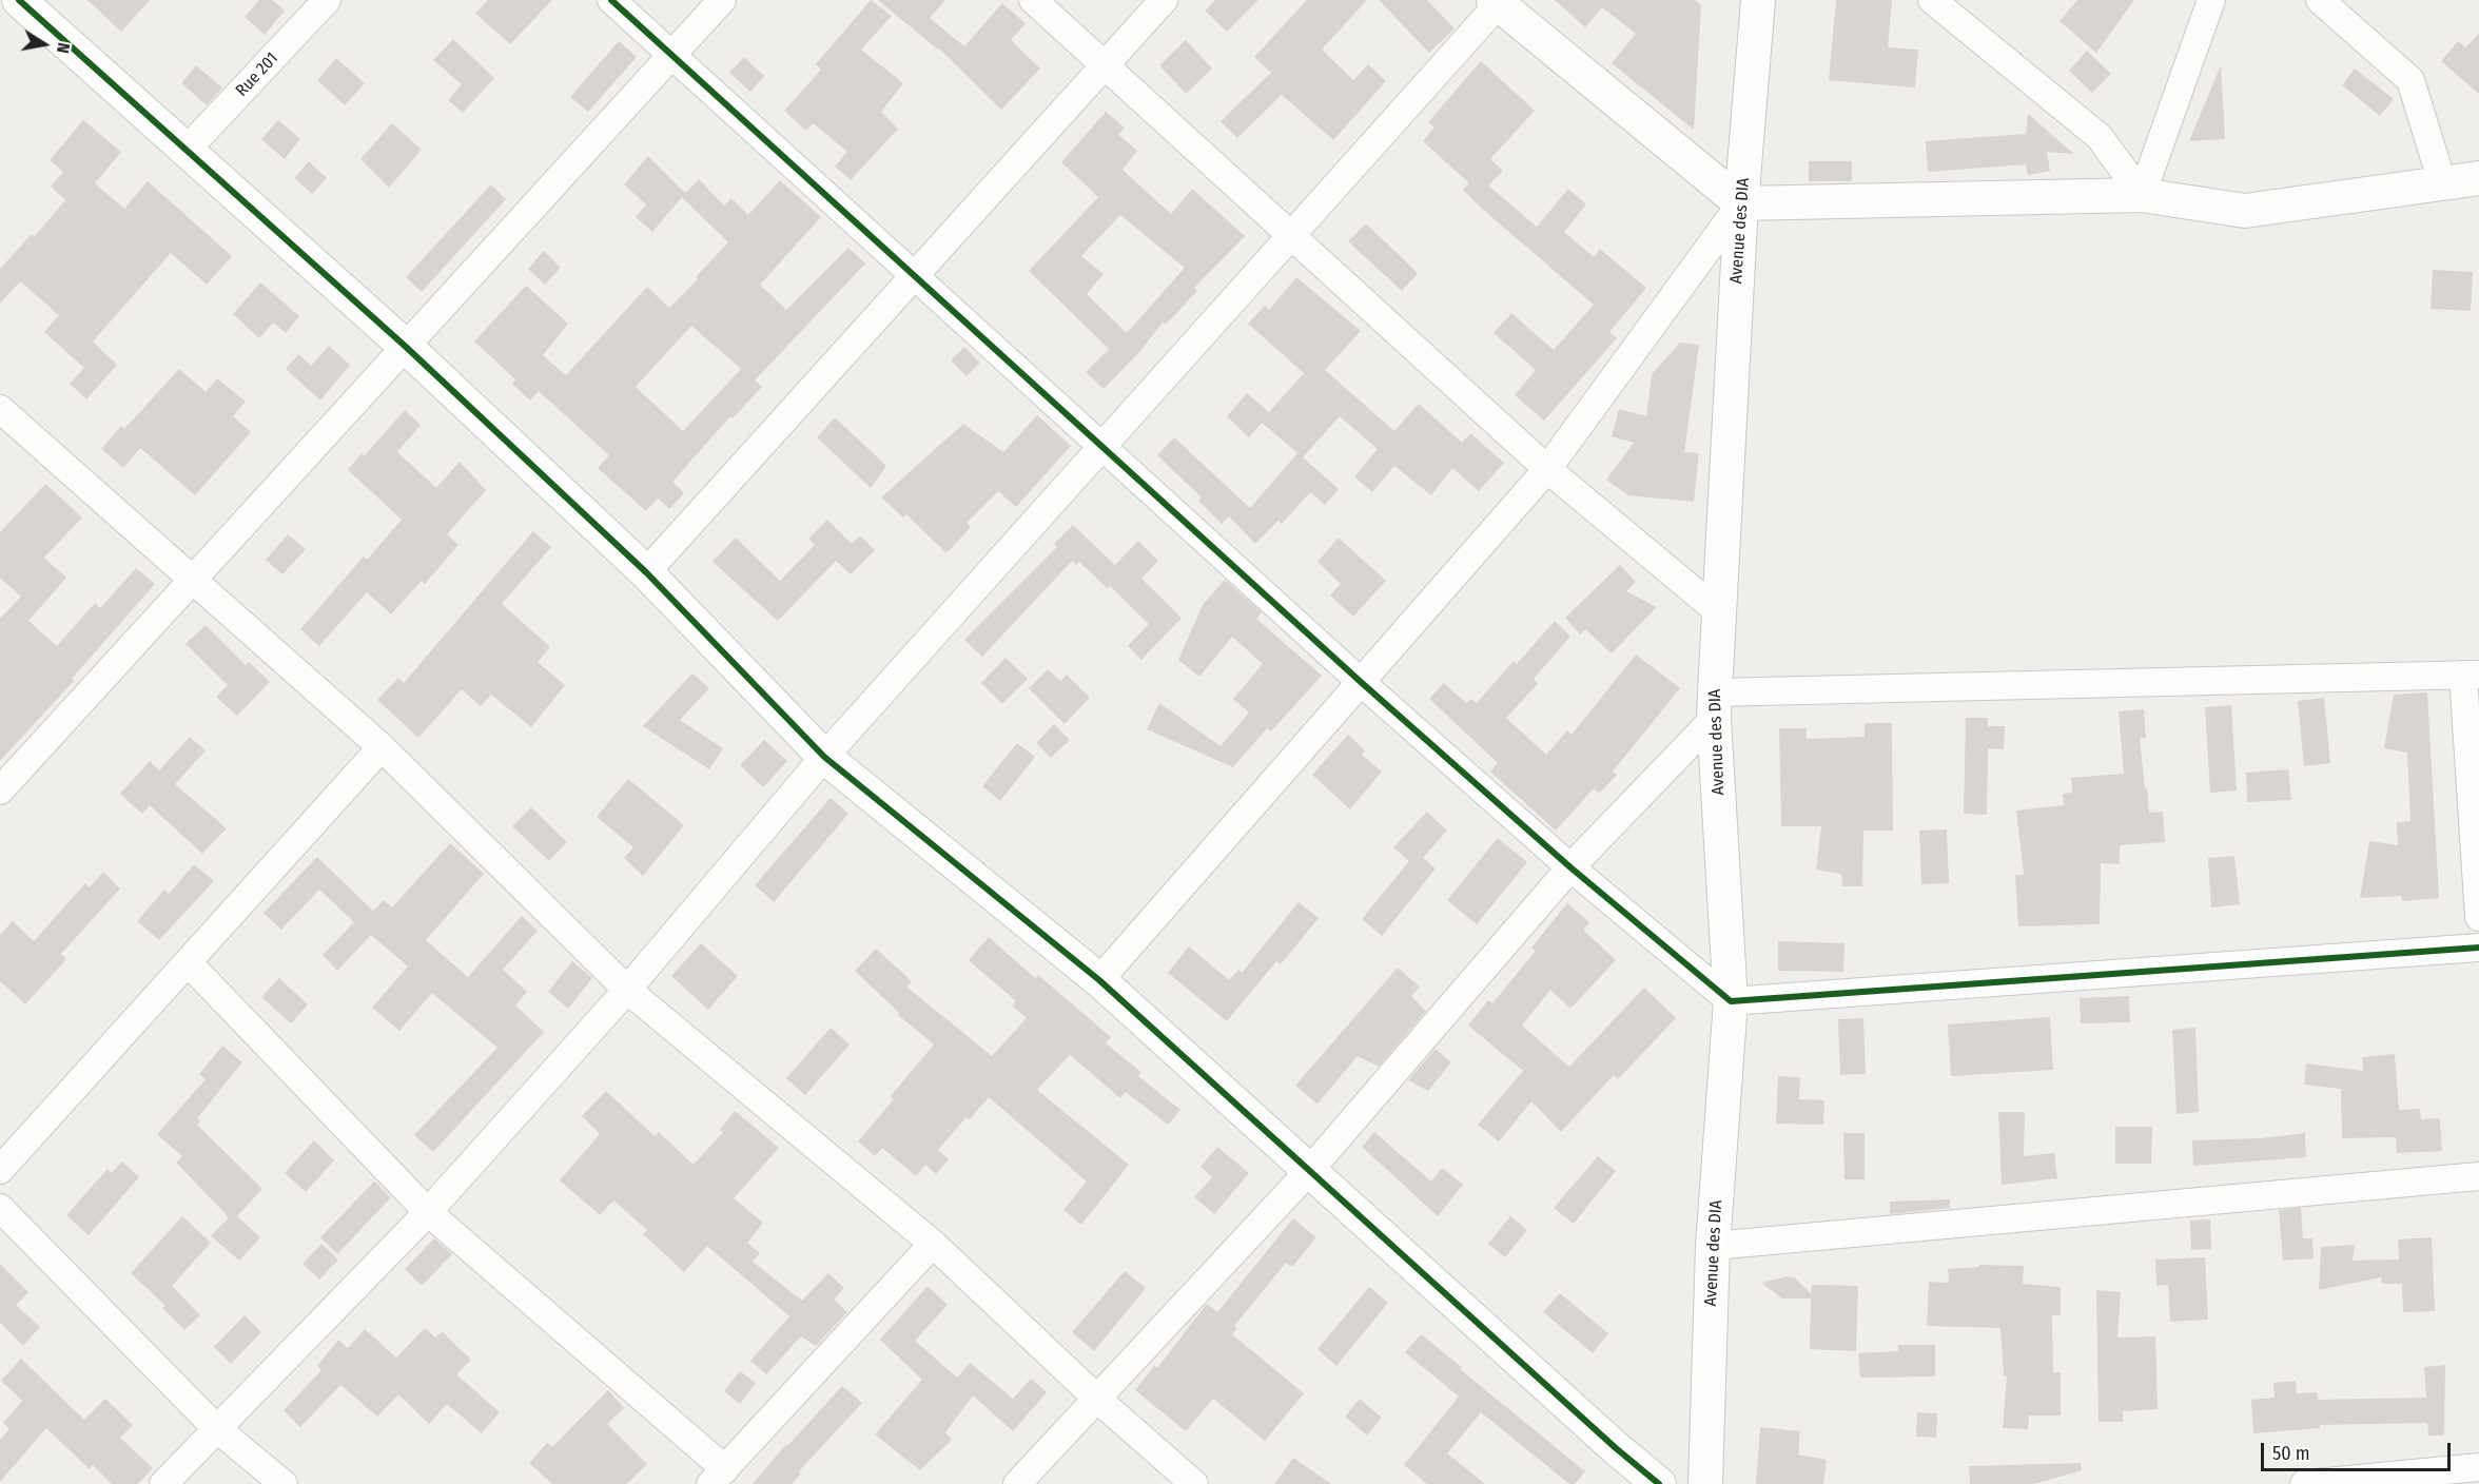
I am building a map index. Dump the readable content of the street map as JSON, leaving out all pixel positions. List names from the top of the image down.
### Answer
{
  "streets": {
    "street": ["Rue 201", "Avenue des DIA"]
  },
  "scale_bar": "50 m",
  "north": "right"
}
